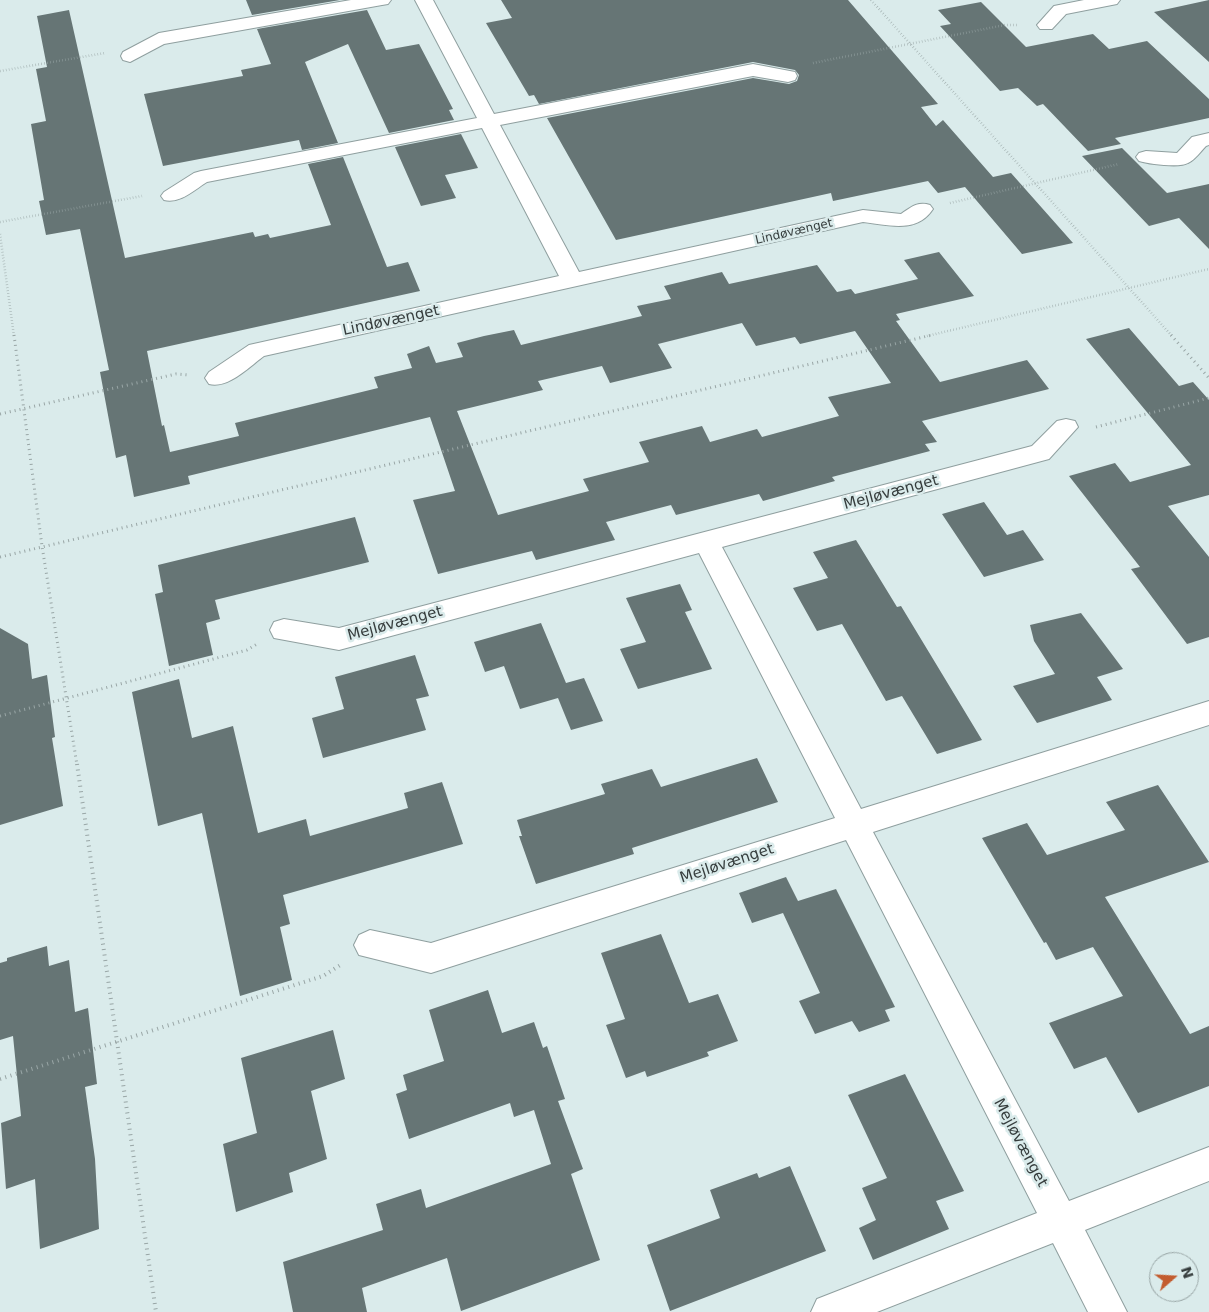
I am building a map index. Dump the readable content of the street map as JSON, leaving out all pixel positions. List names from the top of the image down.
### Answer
{
  "streets": {
    "street": ["Lindøvænget", "Mejløvænget"]
  },
  "north": "right"
}
